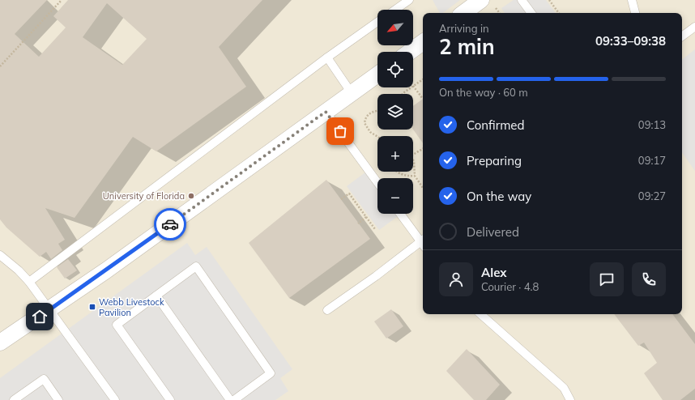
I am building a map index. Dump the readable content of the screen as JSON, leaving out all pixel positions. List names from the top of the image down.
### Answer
{
  "places": {
    "other": ["University of Florida"],
    "transit": ["Webb Livestock Pavilion"]
  },
  "north": "bottom left",
  "page": {
    "map_buttons": ["+", "−"],
    "heading": ["2 min", "Arriving in", "09:33–09:38"],
    "panel": ["Alex", "Courier · 4.8"],
    "bar": "On the way · 60 m",
    "list": [
      ["Confirmed", "09:13"],
      ["Preparing", "09:17"],
      ["On the way", "09:27"],
      "Delivered"
    ]
  }
}
